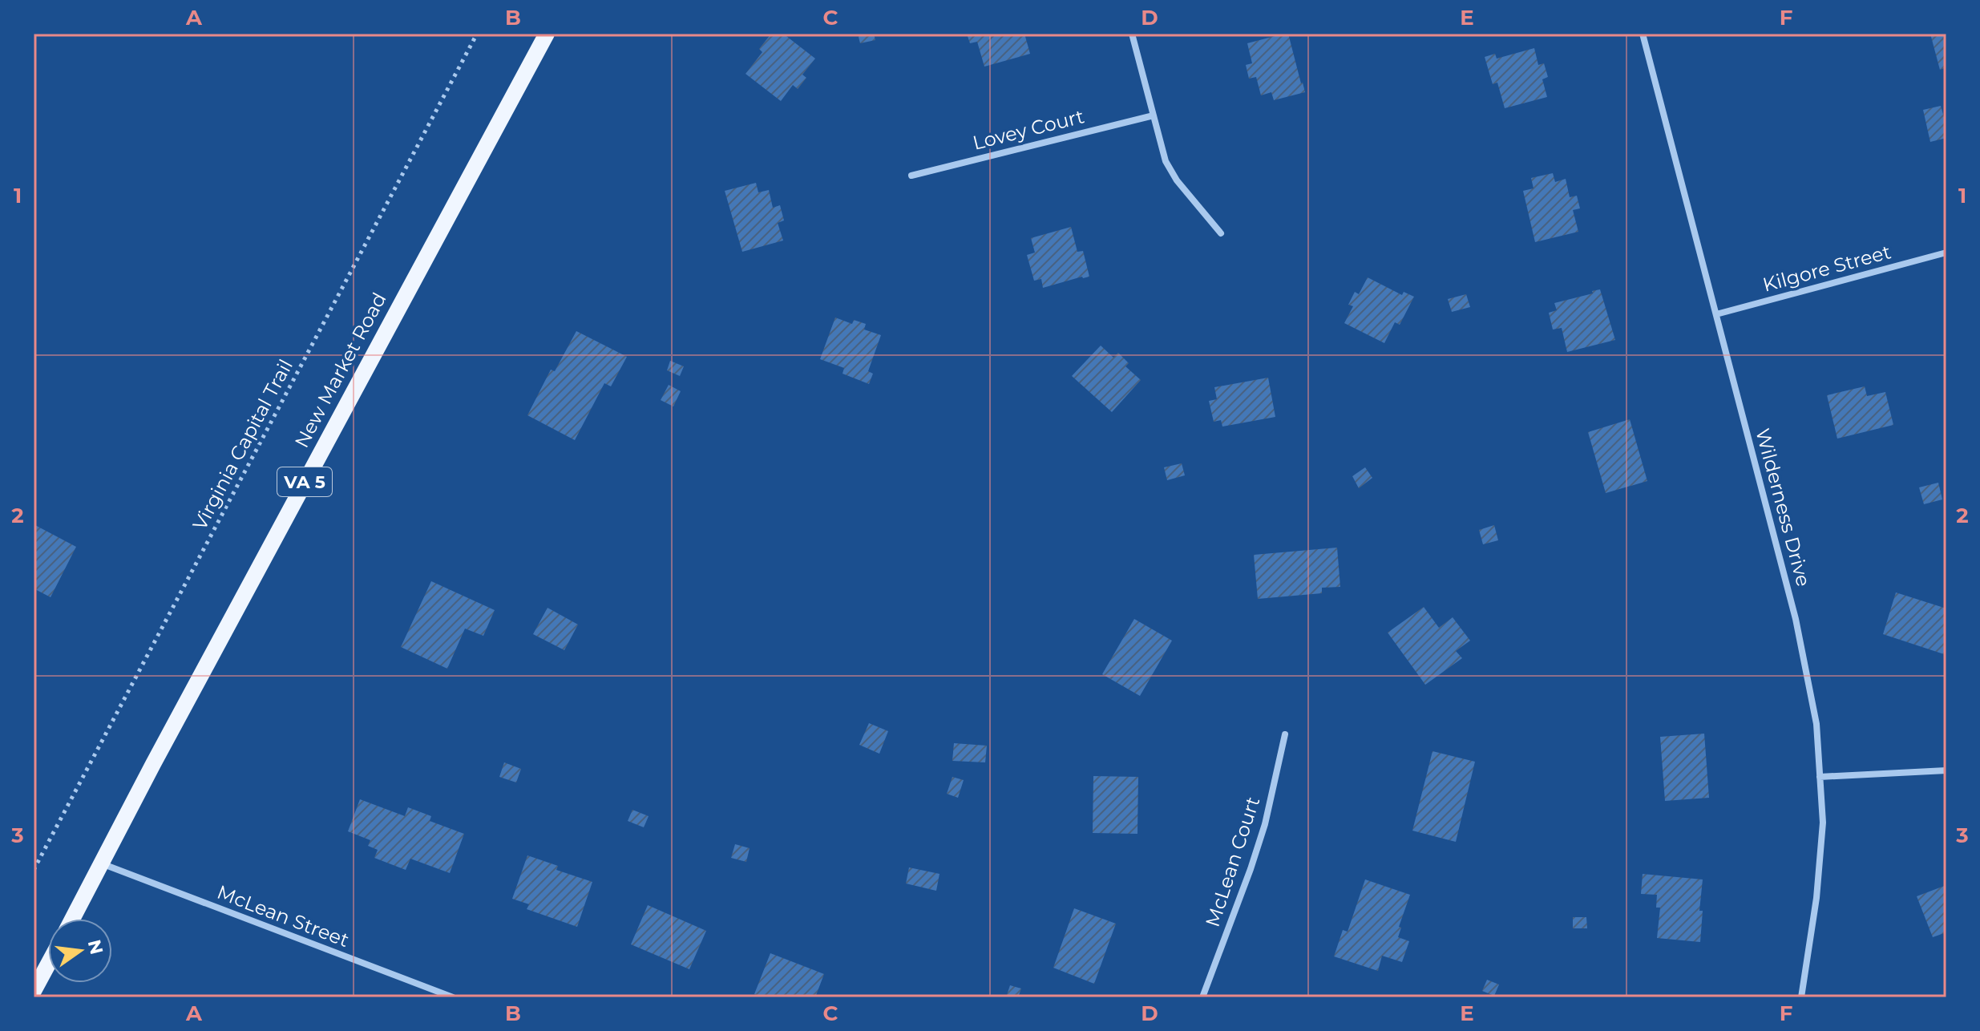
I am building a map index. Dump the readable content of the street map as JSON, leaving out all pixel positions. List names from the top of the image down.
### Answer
{
  "streets": {
    "main road": ["New Market Road", "VA 5"],
    "street": [
      "Lovey Court",
      "Kilgore Street",
      "Wilderness Drive",
      "McLean Court",
      "McLean Street"
    ],
    "path": ["Virginia Capital Trail"]
  },
  "crossings": [
    ["Kilgore Street", "Wilderness Drive"],
    ["New Market Road", "McLean Street"]
  ],
  "north": "right",
  "grid": {
    "columns": [
      "A",
      "B",
      "C",
      "D",
      "E",
      "F"
    ],
    "rows": ["1", "2", "3"]
  }
}
